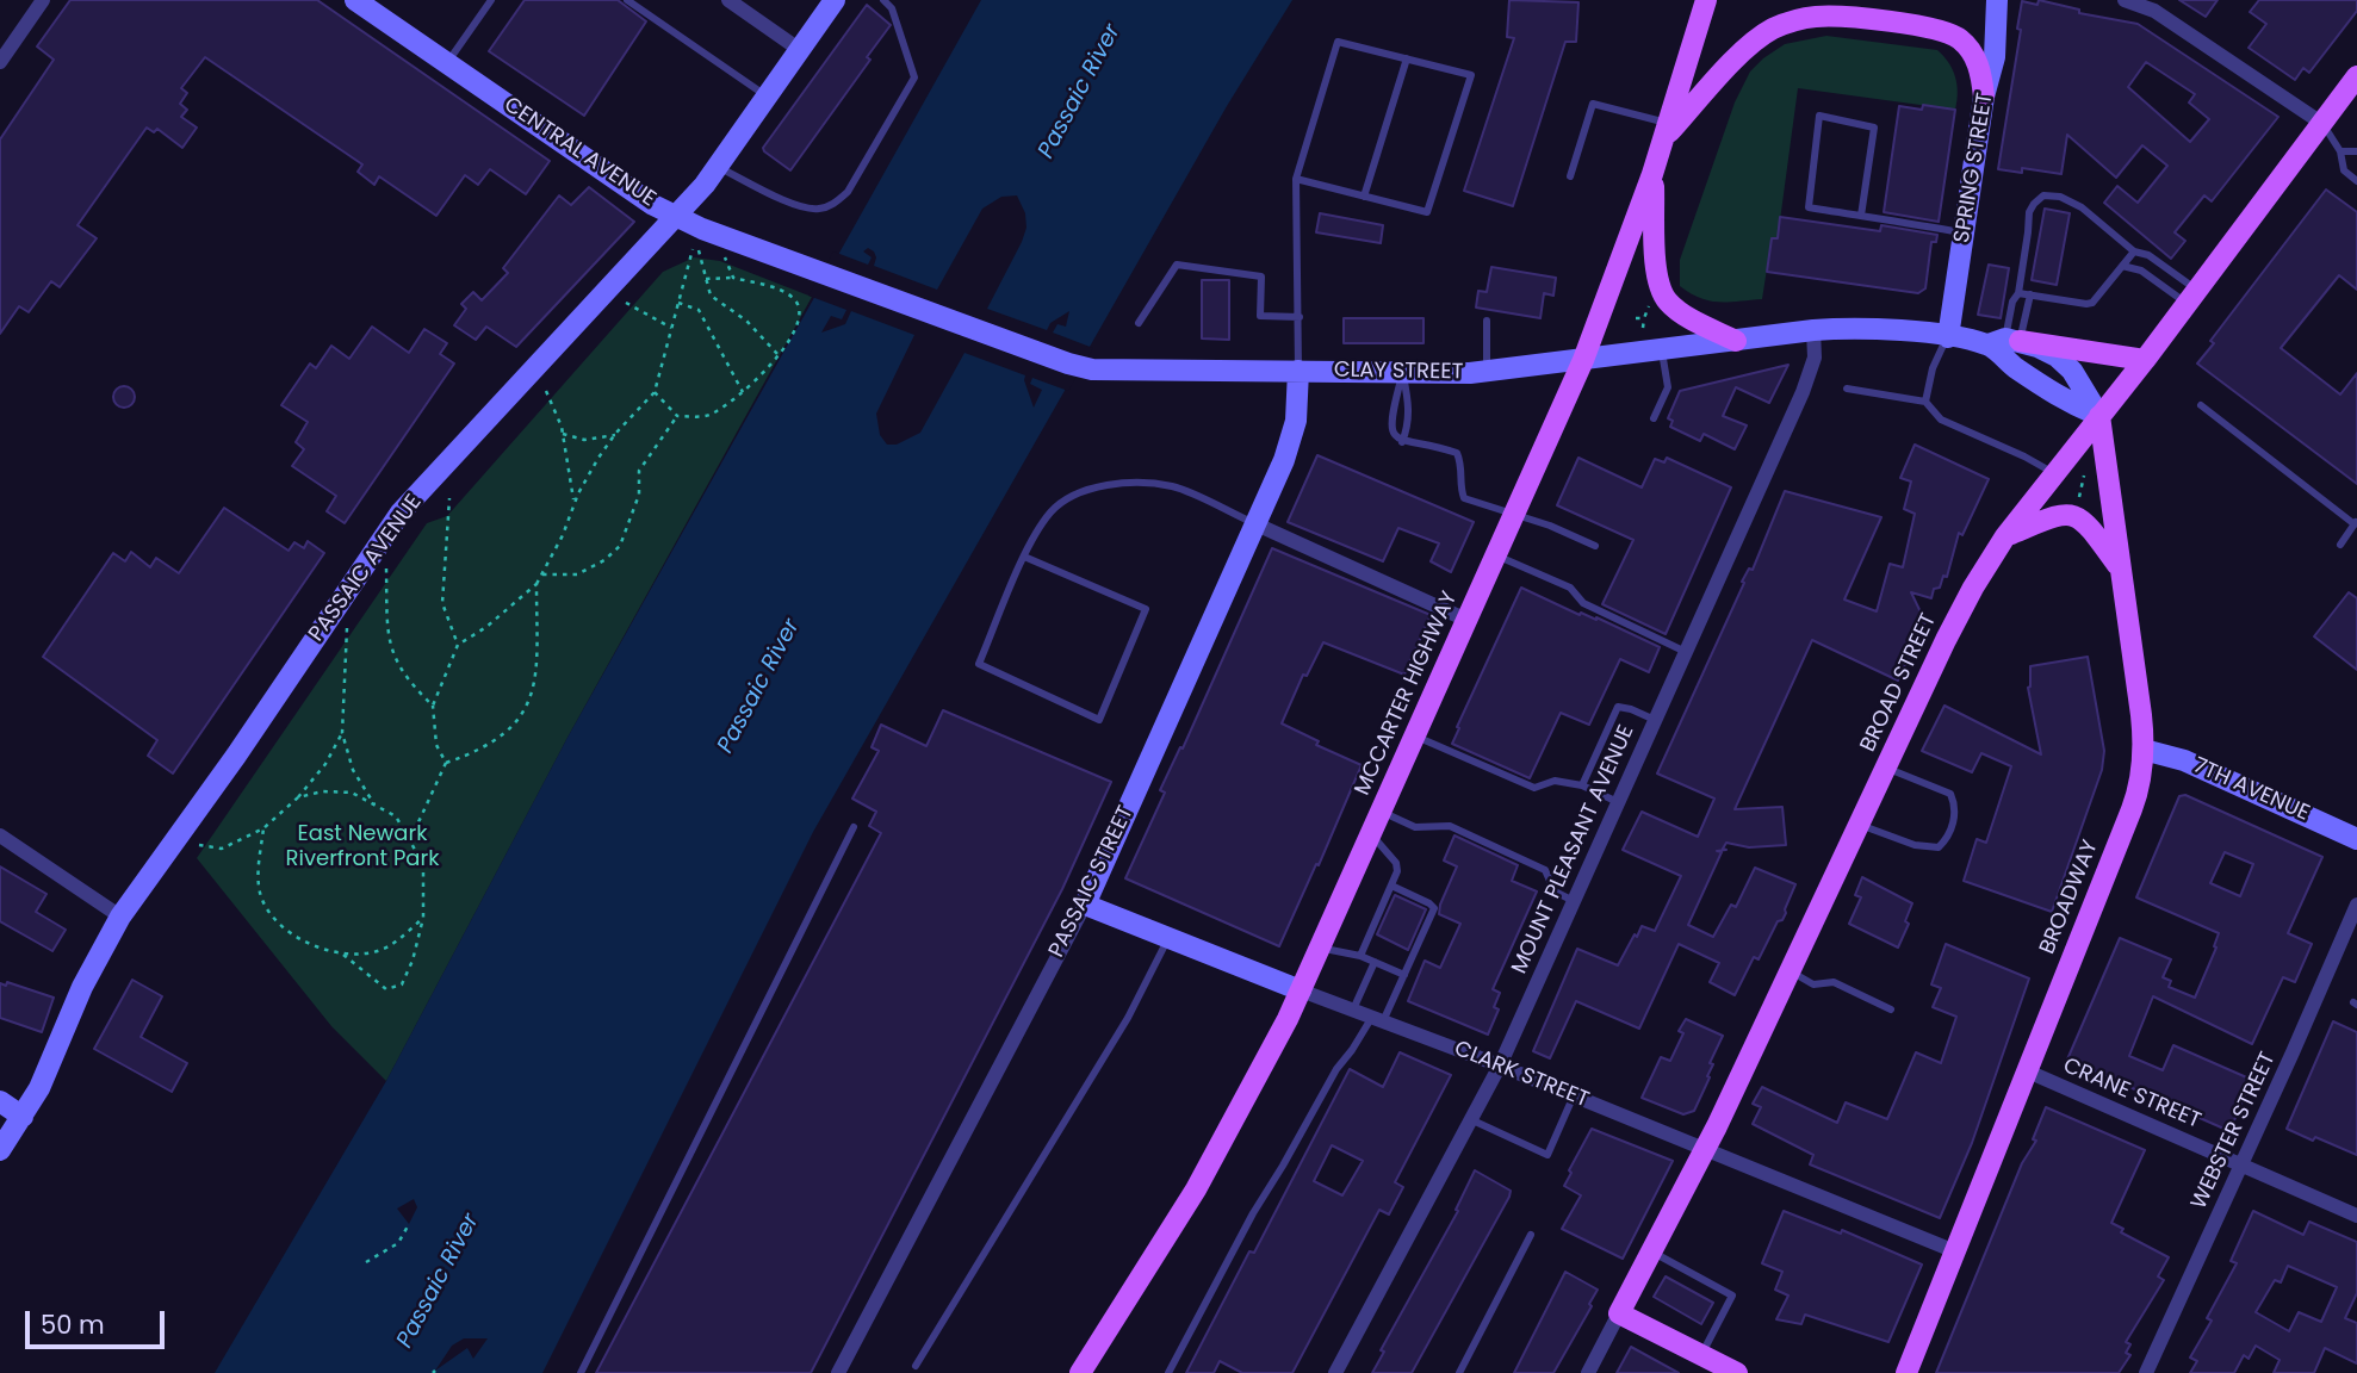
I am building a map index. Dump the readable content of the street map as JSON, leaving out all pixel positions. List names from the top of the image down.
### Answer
{
  "streets": {
    "main road": [
      "CENTRAL AVENUE",
      "SPRING STREET",
      "CLAY STREET",
      "PASSAIC AVENUE",
      "BROAD STREET",
      "MCCARTER HIGHWAY",
      "7TH AVENUE",
      "PASSAIC STREET",
      "BROADWAY",
      "CLARK STREET"
    ],
    "street": ["MOUNT PLEASANT AVENUE", "CRANE STREET", "WEBSTER STREET"]
  },
  "crossings": [
    ["CENTRAL AVENUE", "CLAY STREET"],
    ["CENTRAL AVENUE", "PASSAIC AVENUE"],
    ["SPRING STREET", "CLAY STREET"],
    ["CLAY STREET", "BROAD STREET"],
    ["CLAY STREET", "MCCARTER HIGHWAY"],
    ["CLAY STREET", "MOUNT PLEASANT AVENUE"],
    ["CLAY STREET", "PASSAIC STREET"],
    ["CLAY STREET", "BROADWAY"],
    ["BROAD STREET", "BROADWAY"],
    ["BROAD STREET", "CLARK STREET"],
    ["MCCARTER HIGHWAY", "CLARK STREET"],
    ["7TH AVENUE", "BROADWAY"],
    ["MOUNT PLEASANT AVENUE", "CLARK STREET"],
    ["PASSAIC STREET", "CLARK STREET"],
    ["BROADWAY", "CLARK STREET"],
    ["BROADWAY", "CRANE STREET"],
    ["CRANE STREET", "WEBSTER STREET"]
  ],
  "water": ["Passaic River"],
  "parks": ["East Newark Riverfront Park"],
  "scale_bar": "50 m"
}
